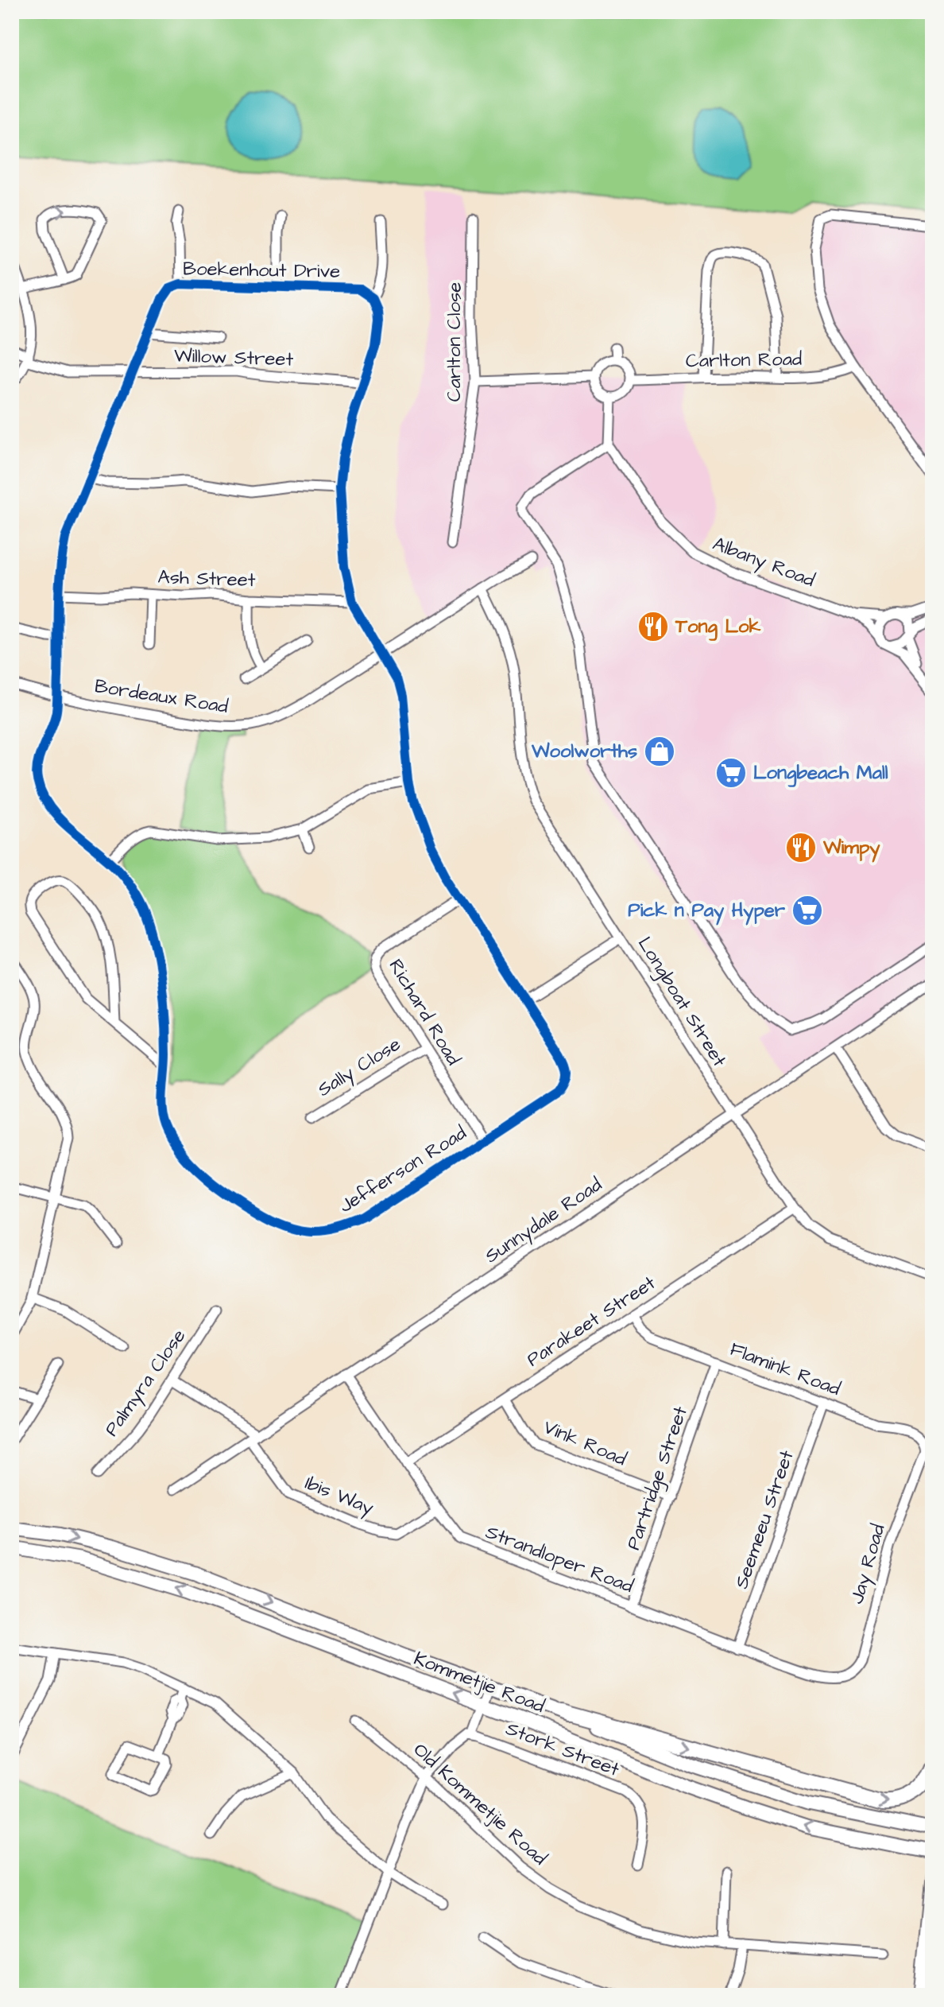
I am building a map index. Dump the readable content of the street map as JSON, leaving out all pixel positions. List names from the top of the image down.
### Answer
{
  "streets": {
    "main road": ["Kommetjie Road"],
    "street": [
      "Boekenhout Drive",
      "Carlton Close",
      "Willow Street",
      "Carlton Road",
      "Albany Road",
      "Ash Street",
      "Bordeaux Road",
      "Longboat Street",
      "Richard Road",
      "Sally Close",
      "Jefferson Road",
      "Sunnydale Road",
      "Parakeet Street",
      "Flamink Road",
      "Palmyra Close",
      "Vink Road",
      "Partridge Street",
      "Ibis Way",
      "Seemeeu Street",
      "Strandloper Road",
      "Jay Road",
      "Stork Street",
      "Old Kommetjie Road"
    ]
  },
  "crossings": [
    ["Boekenhout Drive", "Willow Street"],
    ["Boekenhout Drive", "Ash Street"],
    ["Boekenhout Drive", "Bordeaux Road"],
    ["Boekenhout Drive", "Jefferson Road"],
    ["Bordeaux Road", "Longboat Street"],
    ["Bordeaux Road", "Jefferson Road"],
    ["Longboat Street", "Sunnydale Road"],
    ["Longboat Street", "Parakeet Street"],
    ["Richard Road", "Sally Close"],
    ["Richard Road", "Jefferson Road"],
    ["Sunnydale Road", "Ibis Way"],
    ["Sunnydale Road", "Strandloper Road"],
    ["Parakeet Street", "Flamink Road"],
    ["Parakeet Street", "Vink Road"],
    ["Parakeet Street", "Strandloper Road"],
    ["Flamink Road", "Partridge Street"],
    ["Flamink Road", "Seemeeu Street"],
    ["Flamink Road", "Jay Road"],
    ["Vink Road", "Partridge Street"],
    ["Partridge Street", "Strandloper Road"],
    ["Ibis Way", "Strandloper Road"],
    ["Seemeeu Street", "Strandloper Road"],
    ["Strandloper Road", "Jay Road"]
  ],
  "places": {
    "restaurant": ["Tong Lok", "Wimpy"],
    "shop": ["Woolworths"],
    "supermarket": ["Longbeach Mall", "Pick n Pay Hyper"]
  }
}
